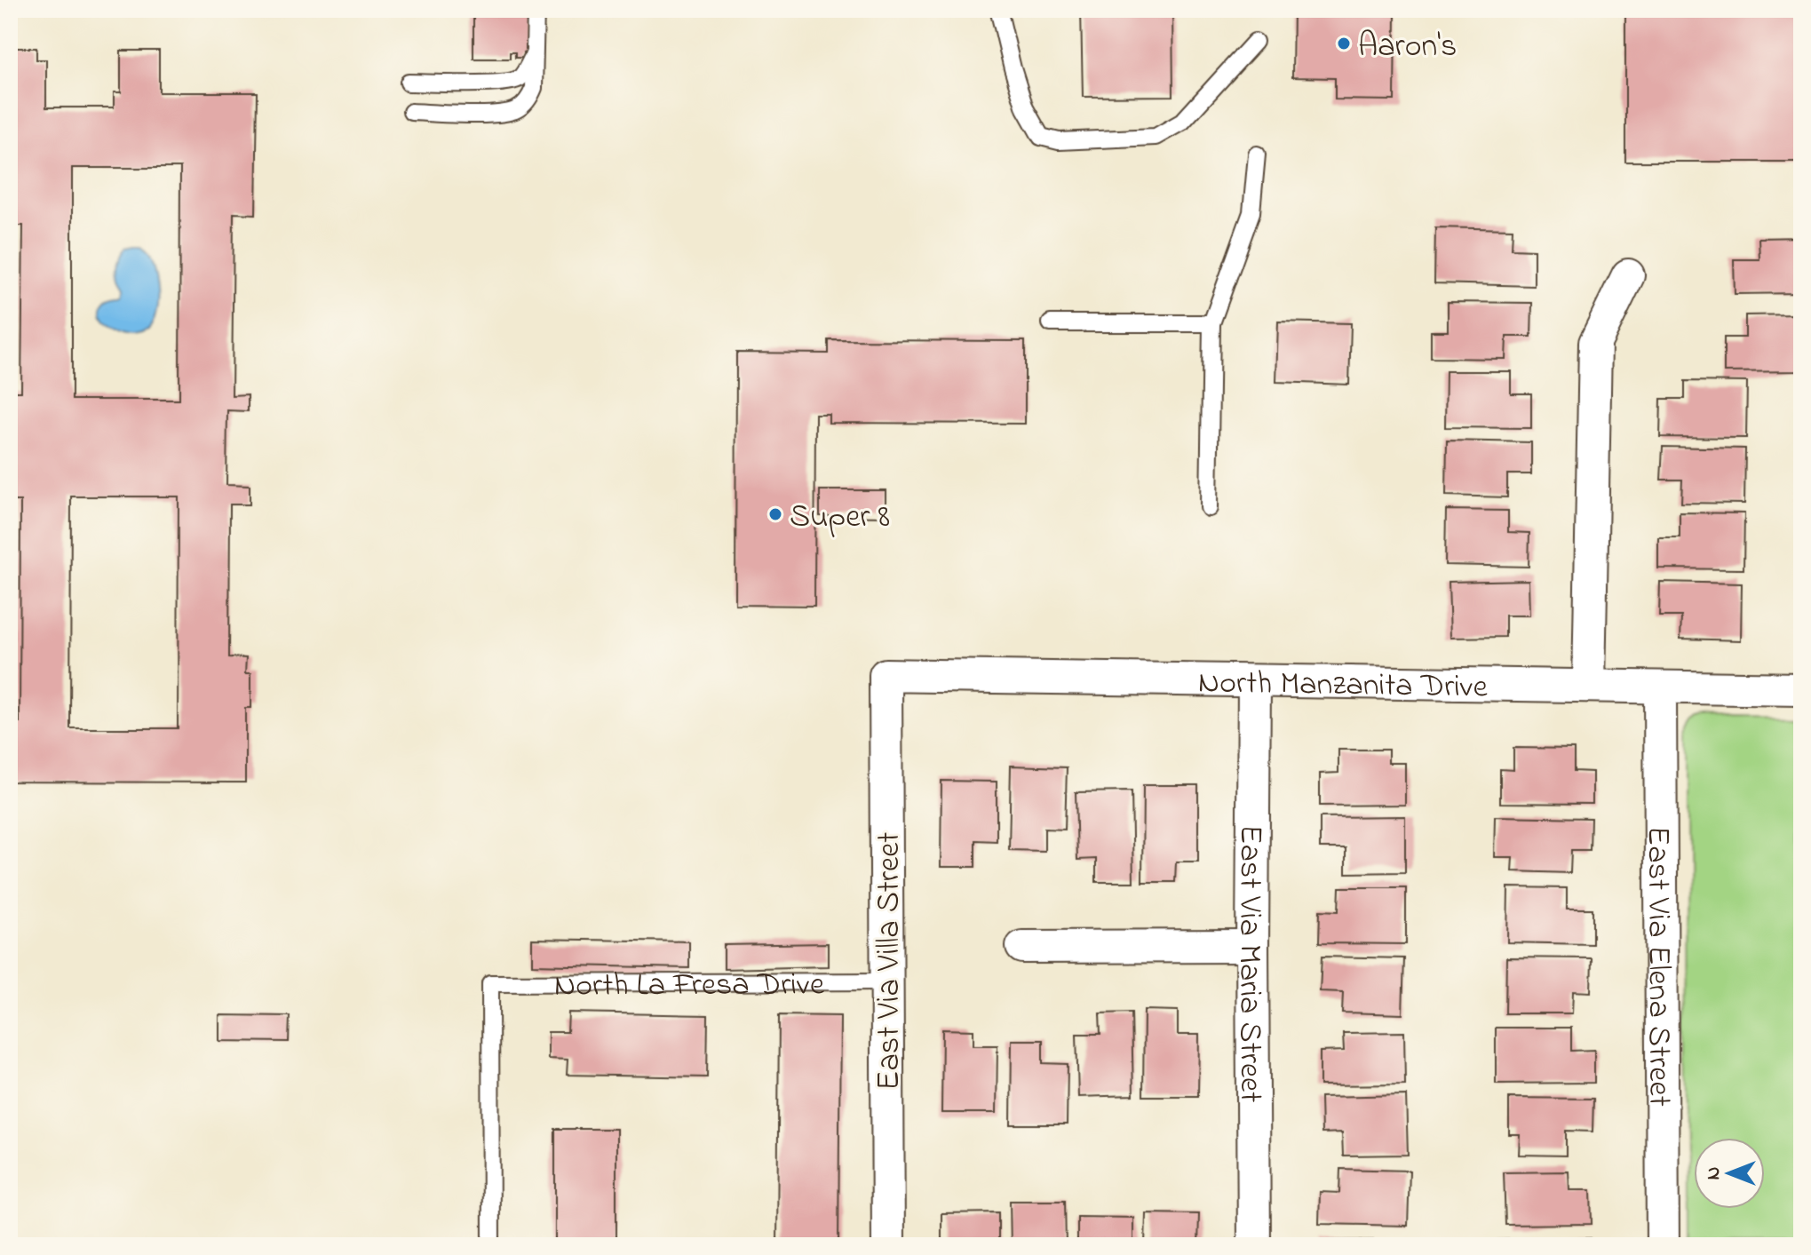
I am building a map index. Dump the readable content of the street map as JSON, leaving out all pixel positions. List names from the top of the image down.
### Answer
{
  "streets": {
    "street": [
      "North Manzanita Drive",
      "East Via Villa Street",
      "East Via Maria Street",
      "East Via Elena Street"
    ],
    "lane": ["North La Fresa Drive"]
  },
  "crossings": [
    ["North Manzanita Drive", "East Via Villa Street"],
    ["North Manzanita Drive", "East Via Maria Street"],
    ["North Manzanita Drive", "East Via Elena Street"],
    ["East Via Villa Street", "North La Fresa Drive"]
  ],
  "places": ["Aaron's", "Super 8"],
  "north": "left"
}
